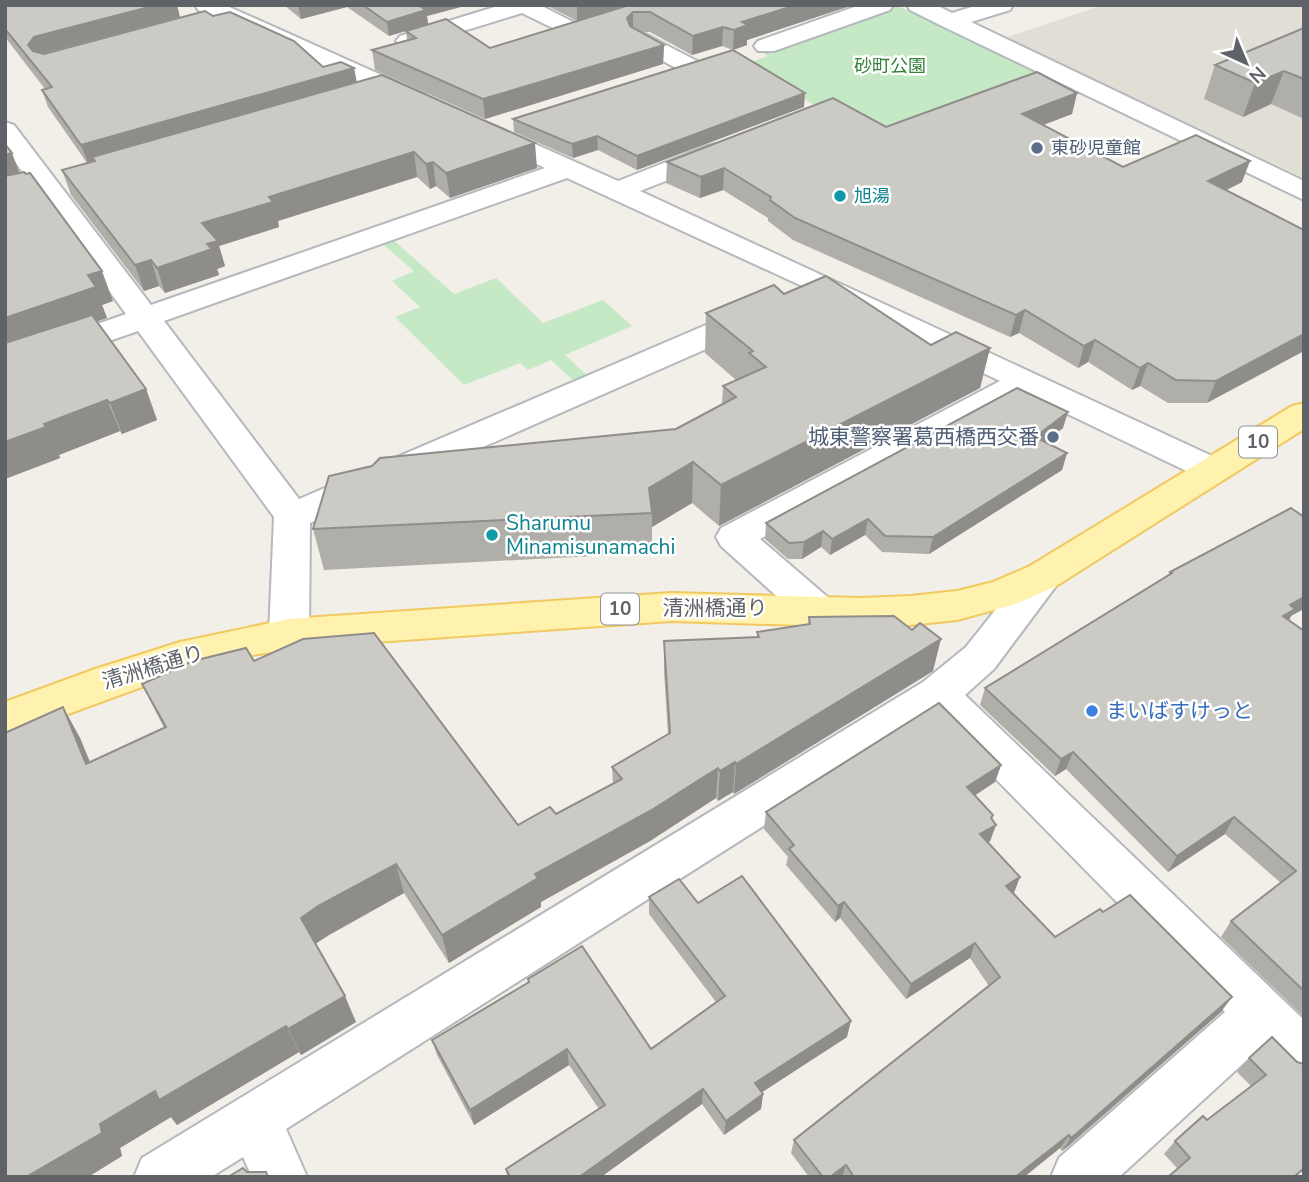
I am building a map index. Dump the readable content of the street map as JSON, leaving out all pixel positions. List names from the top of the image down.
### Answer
{
  "streets": {
    "main road": ["10", "清洲橋通り"]
  },
  "parks": ["砂町公園"],
  "places": [
    "東砂児童館",
    "旭湯",
    "城東警察署葛西橋西交番",
    "Sharumu Minamisunamachi",
    "まいばすけっと"
  ],
  "north": "bottom right"
}
